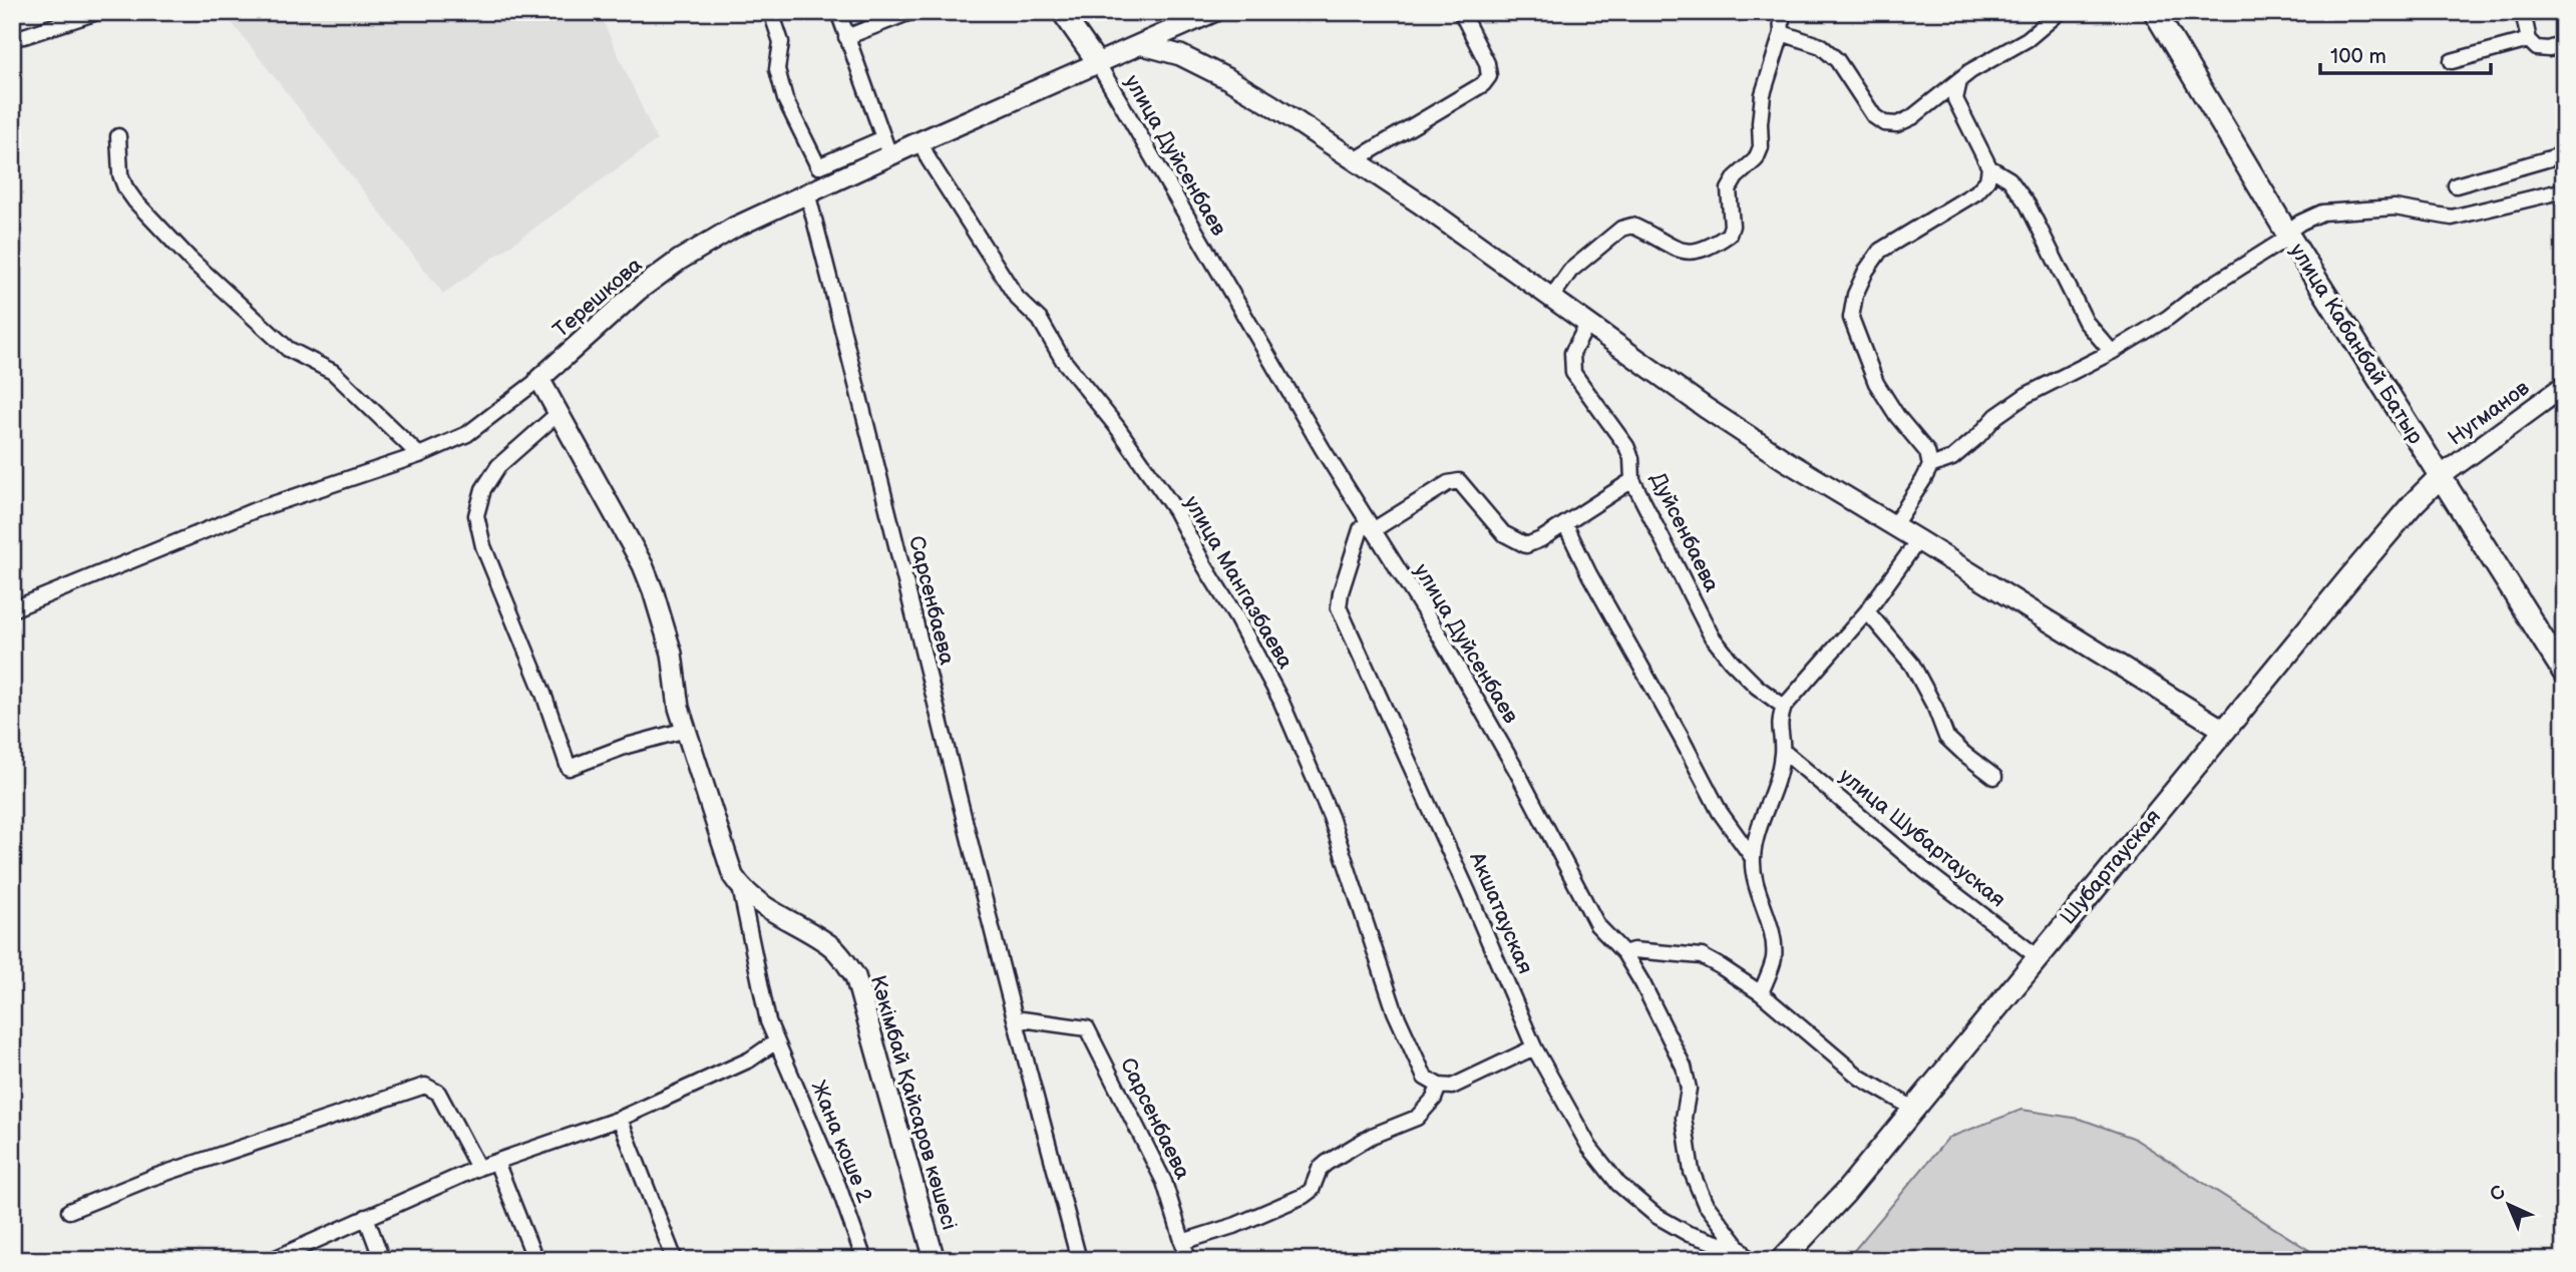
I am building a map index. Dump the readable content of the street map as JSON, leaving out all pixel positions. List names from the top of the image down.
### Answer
{
  "streets": {
    "main road": ["улица Кабанбай Батыр", "Шубартауская"],
    "street": [
      "улица Дуйсенбаев",
      "Терешкова",
      "Нугманов",
      "Дуйсенбаева",
      "улица Мангазбаева",
      "Сарсенбаева",
      "улица Шубартауская",
      "Акшатауская",
      "Кәкімбай Қайсаров көшесі",
      "Жана коше 2"
    ]
  },
  "crossings": [
    ["улица Дуйсенбаев", "Терешкова"],
    ["улица Дуйсенбаев", "Акшатауская"],
    ["Терешкова", "улица Мангазбаева"],
    ["Терешкова", "Сарсенбаева"],
    ["улица Кабанбай Батыр", "Нугманов"],
    ["улица Кабанбай Батыр", "Шубартауская"],
    ["Нугманов", "Шубартауская"],
    ["улица Шубартауская", "Шубартауская"],
    ["Кәкімбай Қайсаров көшесі", "Жана коше 2"]
  ],
  "scale_bar": "100 m",
  "north": "top left"
}
